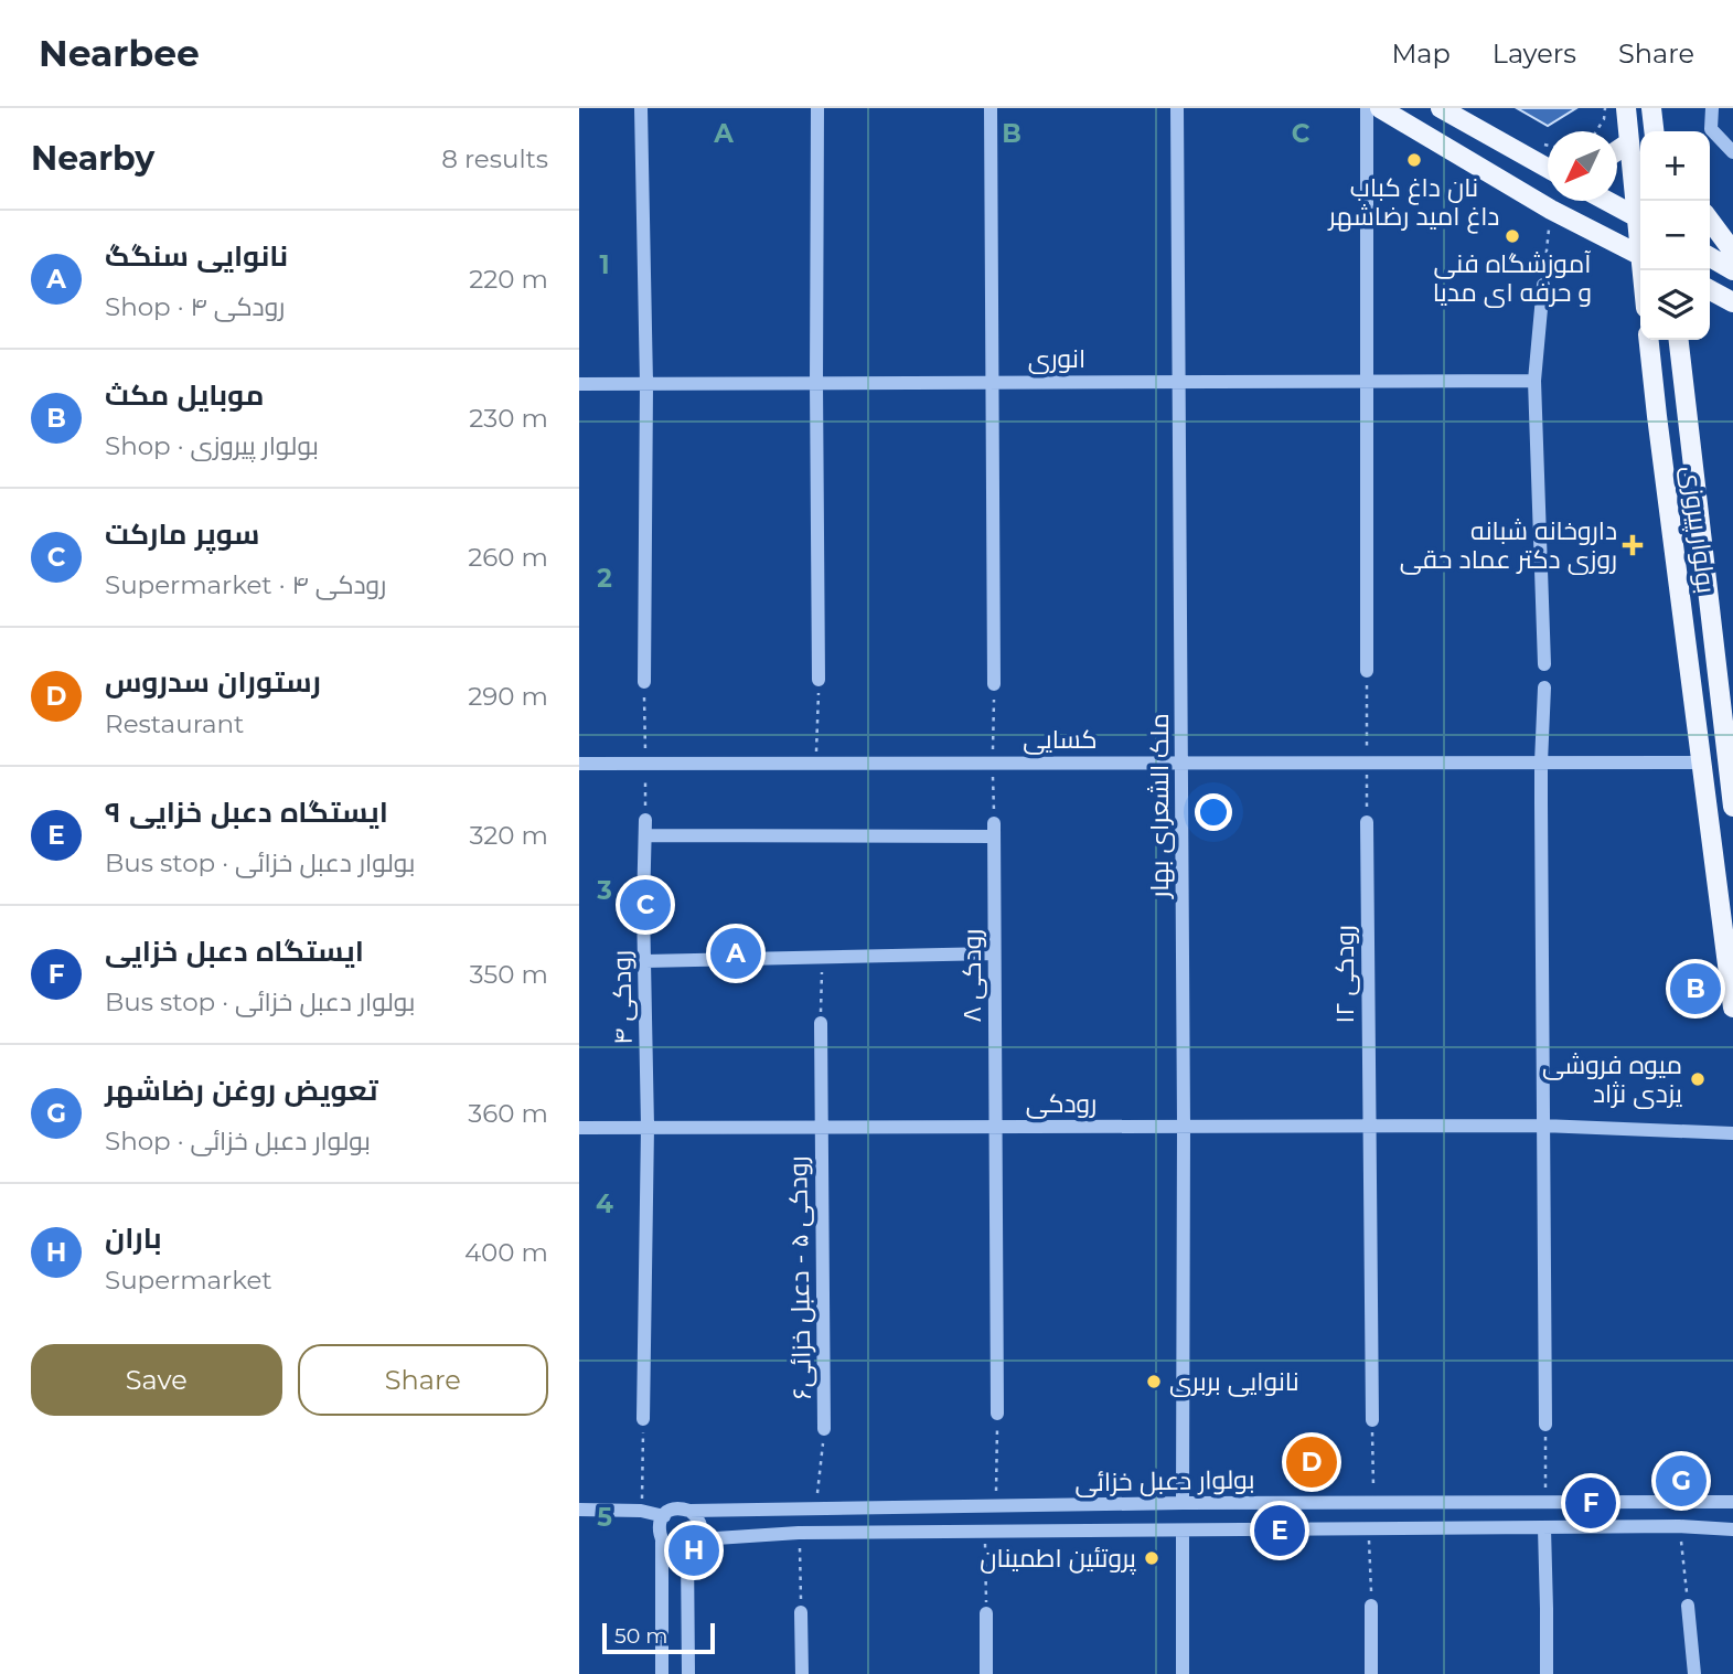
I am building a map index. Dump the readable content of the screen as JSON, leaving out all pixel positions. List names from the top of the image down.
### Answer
{
  "streets": {
    "main road": ["بولوار پیروزی"],
    "street": [
      "انوری",
      "کسایی",
      "ملک الشعرای بهار",
      "رودکی ۱۲",
      "رودکی ۸",
      "رودکی ۴",
      "رودکی",
      "رودکی ۵ - دعبل خزائی۶",
      "بولوار دعبل خزائی"
    ]
  },
  "crossings": [
    ["انوری", "ملک الشعرای بهار"],
    ["بولوار پیروزی", "کسایی"],
    ["کسایی", "ملک الشعرای بهار"],
    ["ملک الشعرای بهار", "رودکی"],
    ["ملک الشعرای بهار", "بولوار دعبل خزائی"],
    ["رودکی ۱۲", "رودکی"],
    ["رودکی ۸", "رودکی ۴"],
    ["رودکی ۸", "رودکی"],
    ["رودکی ۴", "رودکی"],
    ["رودکی", "رودکی ۵ - دعبل خزائی۶"]
  ],
  "places": {
    "other": [
      "نان داغ کباب داغ امید رضاشهر",
      "آموزشگاه فنی و حرفه ای مدیا",
      "میوه فروشی یزدی نژاد",
      "نانوایی بربری",
      "پروتئین اطمینان"
    ],
    "health": ["داروخانه شبانه روزی دکتر عماد حقی"]
  },
  "scale_bar": "50 m",
  "north": "bottom left",
  "page": {
    "header": "Nearbee",
    "nav": ["Map", "Layers", "Share"],
    "heading": ["Nearby", "8 results"],
    "map_buttons": ["+", "−"],
    "list": [
      {
        "mark": "A",
        "name": "نانوایی سنگگ",
        "note": "Shop · رودکی ۴",
        "value": "220 m"
      },
      {
        "mark": "B",
        "name": "موبایل مکث",
        "note": "Shop · بولوار پیروزی",
        "value": "230 m"
      },
      {
        "mark": "C",
        "name": "سوپر مارکت",
        "note": "Supermarket · رودکی ۴",
        "value": "260 m"
      },
      {
        "mark": "D",
        "name": "رستوران سدروس",
        "note": "Restaurant",
        "value": "290 m"
      },
      {
        "mark": "E",
        "name": "ایستگاه دعبل خزایی ۹",
        "note": "Bus stop · بولوار دعبل خزائی",
        "value": "320 m"
      },
      {
        "mark": "F",
        "name": "ایستگاه دعبل خزایی",
        "note": "Bus stop · بولوار دعبل خزائی",
        "value": "350 m"
      },
      {
        "mark": "G",
        "name": "تعویض روغن رضاشهر",
        "note": "Shop · بولوار دعبل خزائی",
        "value": "360 m"
      },
      {
        "mark": "H",
        "name": "باران",
        "note": "Supermarket",
        "value": "400 m"
      }
    ],
    "pins": [
      "C",
      "A",
      "B",
      "D",
      "G",
      "F",
      "E",
      "H"
    ],
    "buttons": ["Save", "Share"],
    "scale": "50 m"
  },
  "grid": {
    "columns": ["A", "B", "C"],
    "rows": [
      "1",
      "2",
      "3",
      "4",
      "5"
    ]
  }
}
